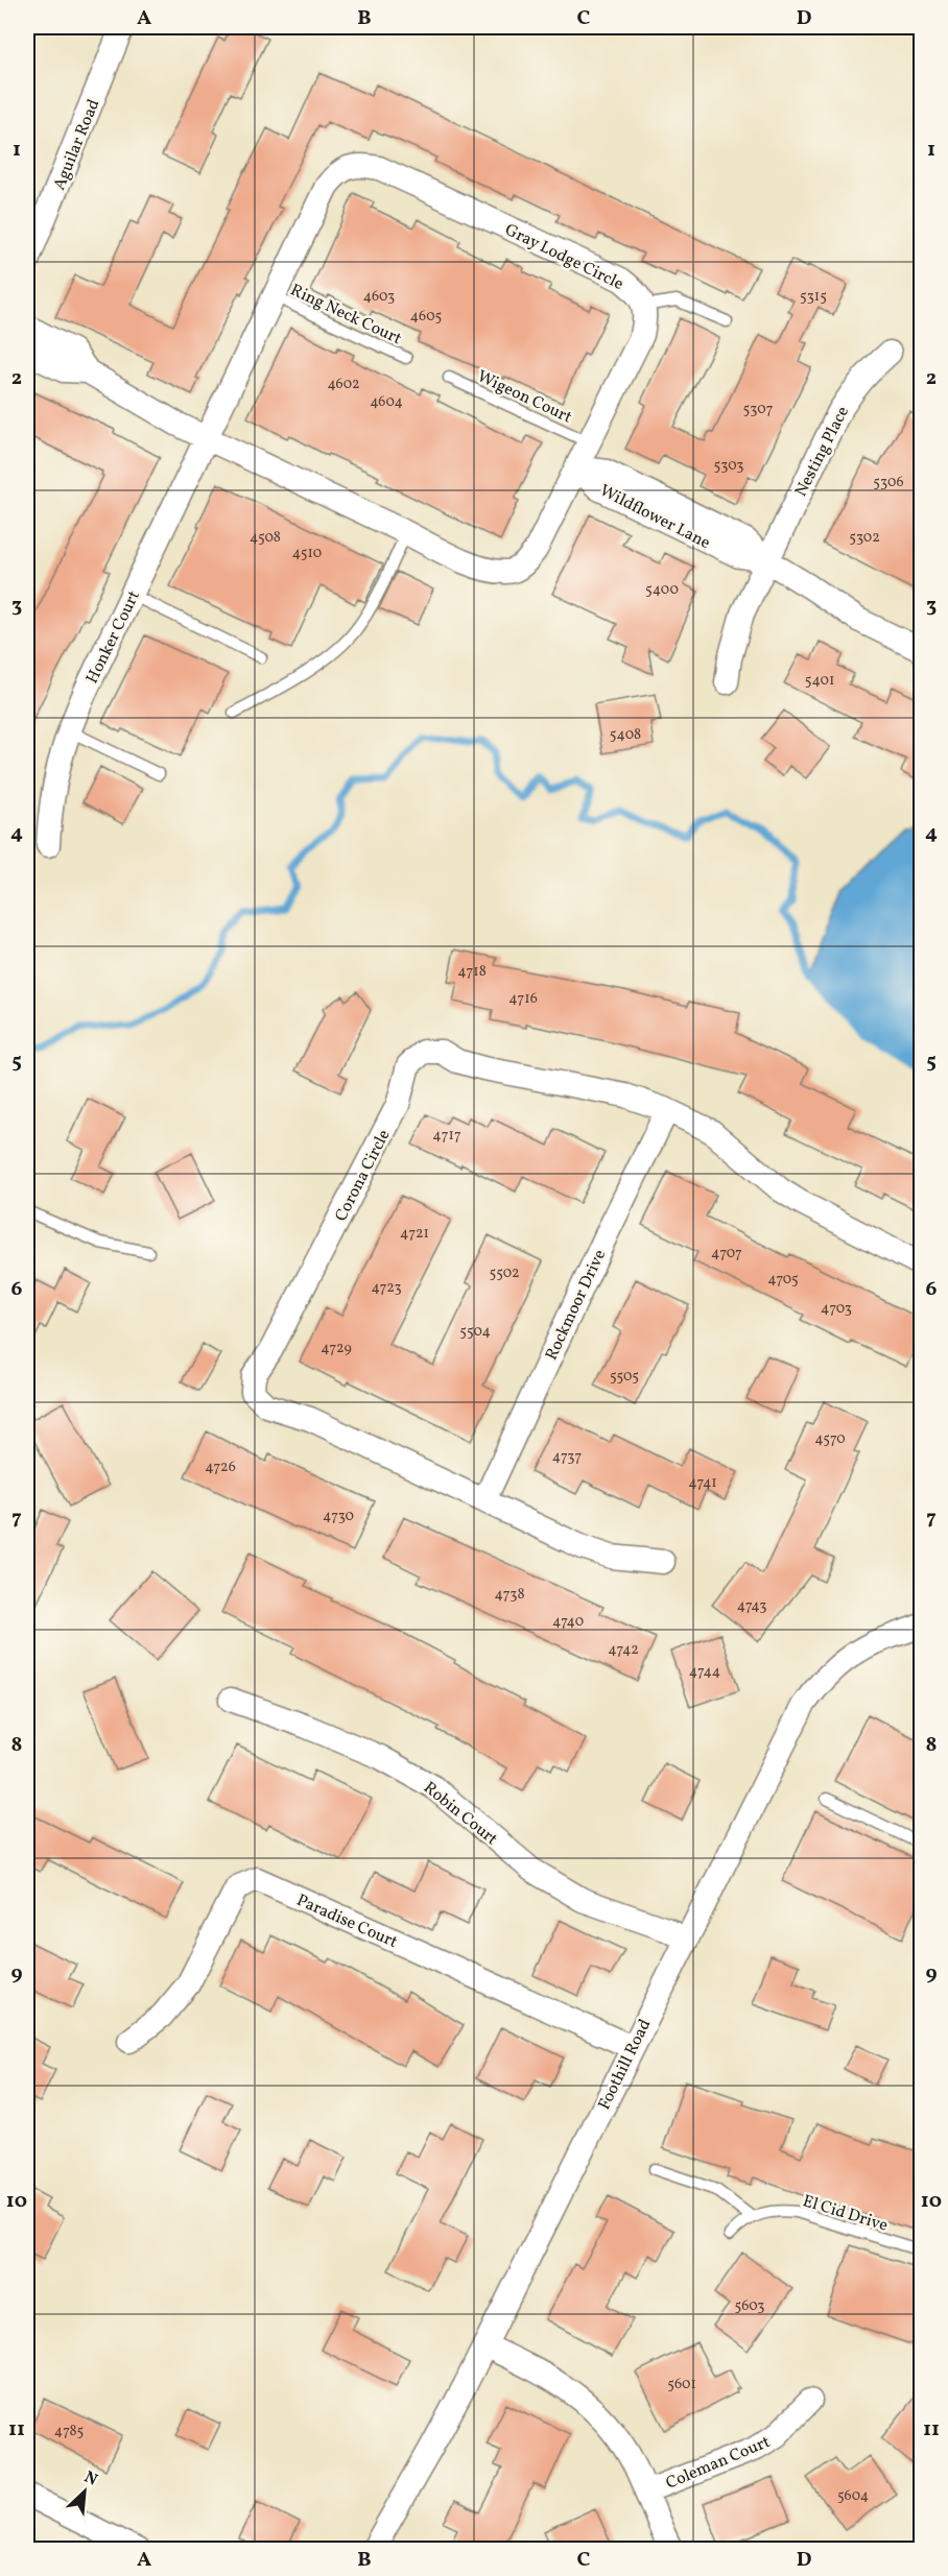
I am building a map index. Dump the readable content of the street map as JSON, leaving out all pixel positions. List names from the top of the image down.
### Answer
{
  "streets": {
    "street": [
      "Aguilar Road",
      "Gray Lodge Circle",
      "Nesting Place",
      "Wildflower Lane",
      "Honker Court",
      "Corona Circle",
      "Rockmoor Drive",
      "Robin Court",
      "Paradise Court",
      "Foothill Road",
      "Coleman Court"
    ],
    "lane": ["Ring Neck Court", "Wigeon Court", "El Cid Drive"]
  },
  "crossings": [
    ["Gray Lodge Circle", "Ring Neck Court"],
    ["Gray Lodge Circle", "Honker Court"],
    ["Nesting Place", "Wildflower Lane"],
    ["Corona Circle", "Rockmoor Drive"],
    ["Robin Court", "Foothill Road"],
    ["Paradise Court", "Foothill Road"]
  ],
  "house_numbers": [
    "4603",
    "5315",
    "4605",
    "4602",
    "4604",
    "5307",
    "5303",
    "5306",
    "4508",
    "5302",
    "4510",
    "5400",
    "5401",
    "5408",
    "4718",
    "4716",
    "4717",
    "4721",
    "4707",
    "5502",
    "4705",
    "4723",
    "4703",
    "5504",
    "4729",
    "5505",
    "4570",
    "4737",
    "4726",
    "4741",
    "4730",
    "4738",
    "4743",
    "4740",
    "4742",
    "4744",
    "5603",
    "5601",
    "4785",
    "5604"
  ],
  "north": "top right",
  "grid": {
    "columns": [
      "A",
      "B",
      "C",
      "D"
    ],
    "rows": [
      "1",
      "2",
      "3",
      "4",
      "5",
      "6",
      "7",
      "8",
      "9",
      "10",
      "11"
    ]
  }
}
